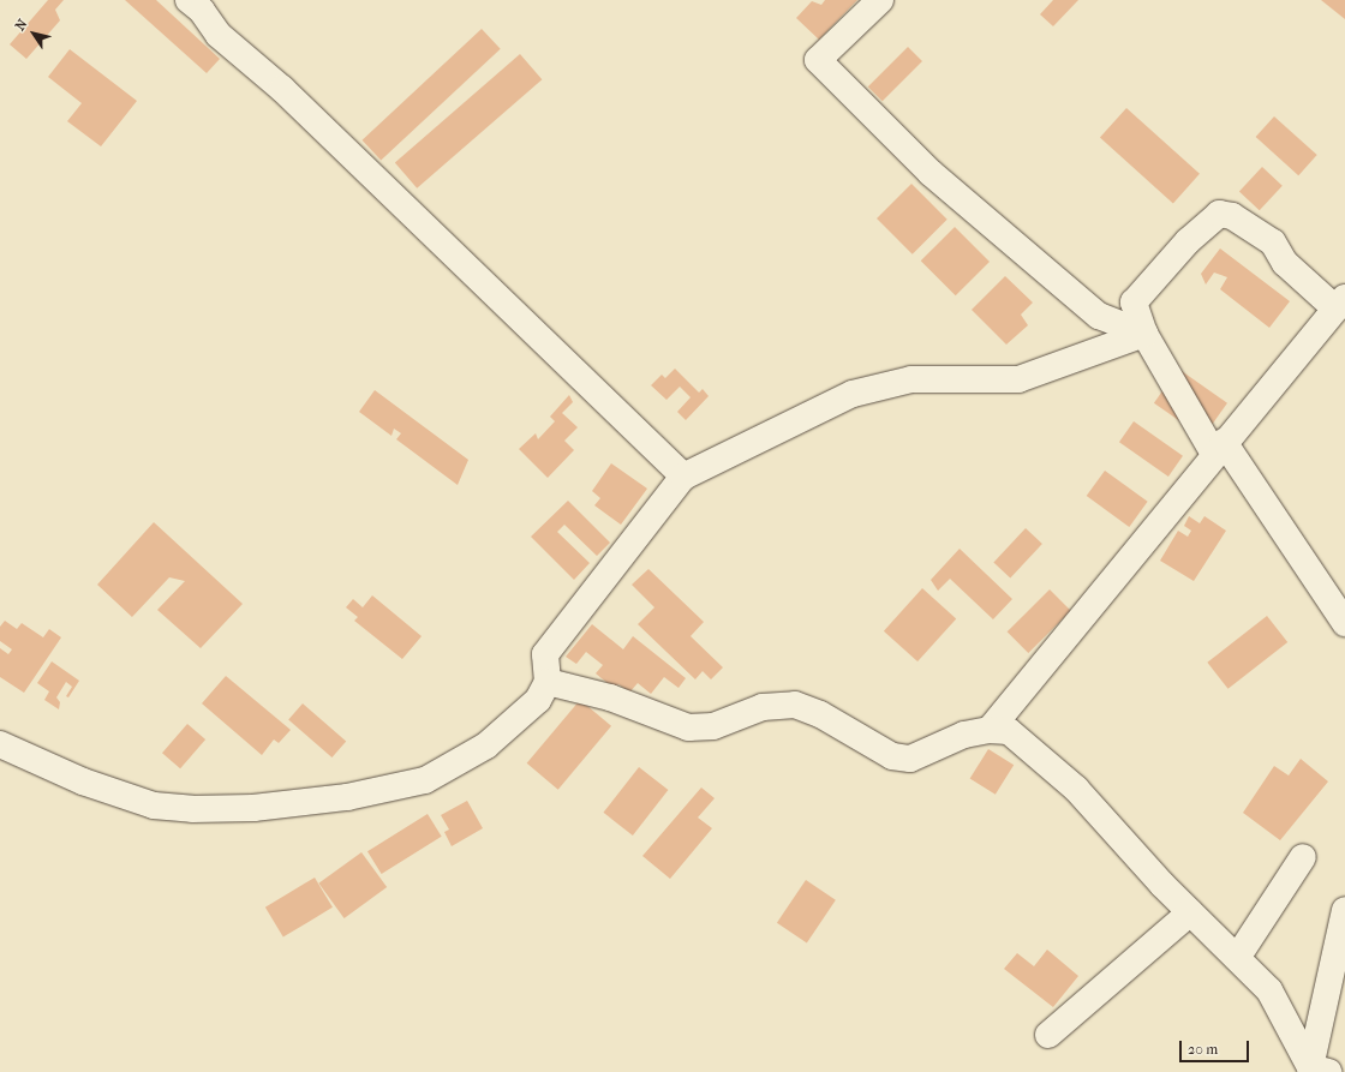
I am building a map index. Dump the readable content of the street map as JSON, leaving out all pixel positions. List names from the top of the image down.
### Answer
{
  "scale_bar": "20 m",
  "north": "top left"
}
